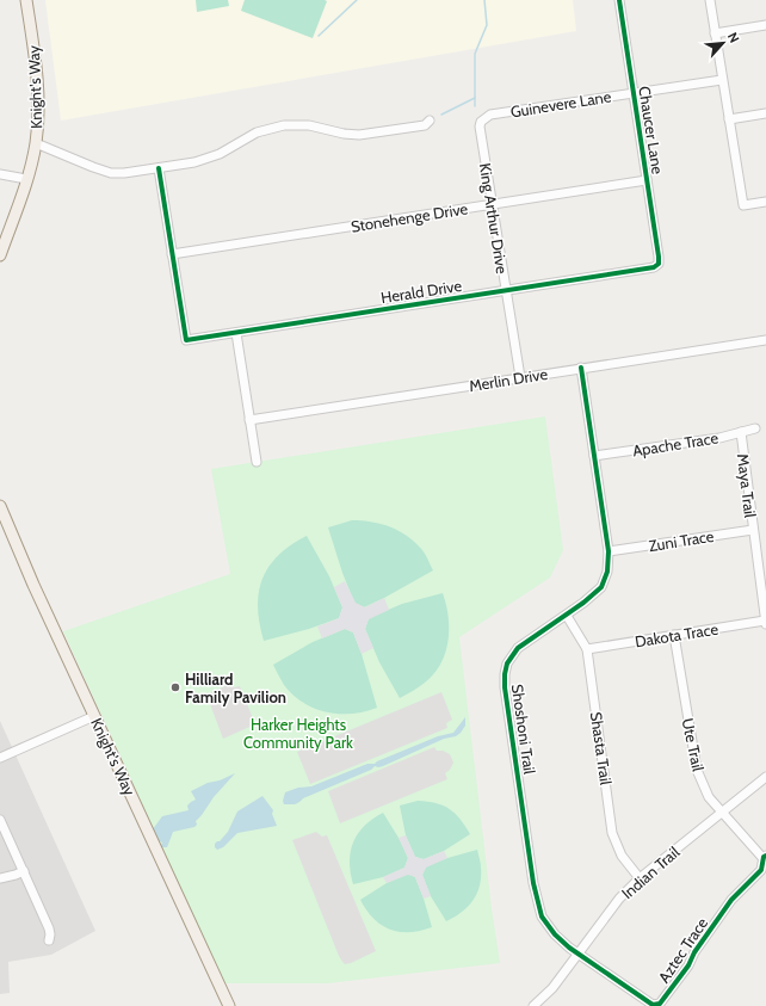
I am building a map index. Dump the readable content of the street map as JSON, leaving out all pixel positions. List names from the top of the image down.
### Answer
{
  "streets": {
    "main road": ["Knight's Way"],
    "street": [
      "Guinevere Lane",
      "Chaucer Lane",
      "Stonehenge Drive",
      "King Arthur Drive",
      "Herald Drive",
      "Merlin Drive",
      "Apache Trace",
      "Maya Trail",
      "Zuni Trace",
      "Dakota Trace",
      "Shoshoni Trail",
      "Ute Trail",
      "Shasta Trail",
      "Indian Trail",
      "Aztec Trace"
    ]
  },
  "crossings": [
    ["Guinevere Lane", "Chaucer Lane"],
    ["Guinevere Lane", "King Arthur Drive"],
    ["Chaucer Lane", "Stonehenge Drive"],
    ["Chaucer Lane", "Herald Drive"],
    ["Stonehenge Drive", "King Arthur Drive"],
    ["Stonehenge Drive", "Herald Drive"],
    ["King Arthur Drive", "Herald Drive"],
    ["King Arthur Drive", "Merlin Drive"],
    ["Merlin Drive", "Shoshoni Trail"],
    ["Apache Trace", "Maya Trail"],
    ["Apache Trace", "Shoshoni Trail"],
    ["Maya Trail", "Zuni Trace"],
    ["Maya Trail", "Dakota Trace"],
    ["Zuni Trace", "Shoshoni Trail"],
    ["Dakota Trace", "Ute Trail"],
    ["Dakota Trace", "Shasta Trail"],
    ["Shoshoni Trail", "Shasta Trail"],
    ["Shoshoni Trail", "Indian Trail"],
    ["Shoshoni Trail", "Aztec Trace"],
    ["Ute Trail", "Indian Trail"],
    ["Ute Trail", "Aztec Trace"],
    ["Shasta Trail", "Indian Trail"],
    ["Indian Trail", "Aztec Trace"]
  ],
  "parks": ["Harker Heights Community Park"],
  "places": ["Hilliard Family Pavilion"],
  "north": "top right"
}
